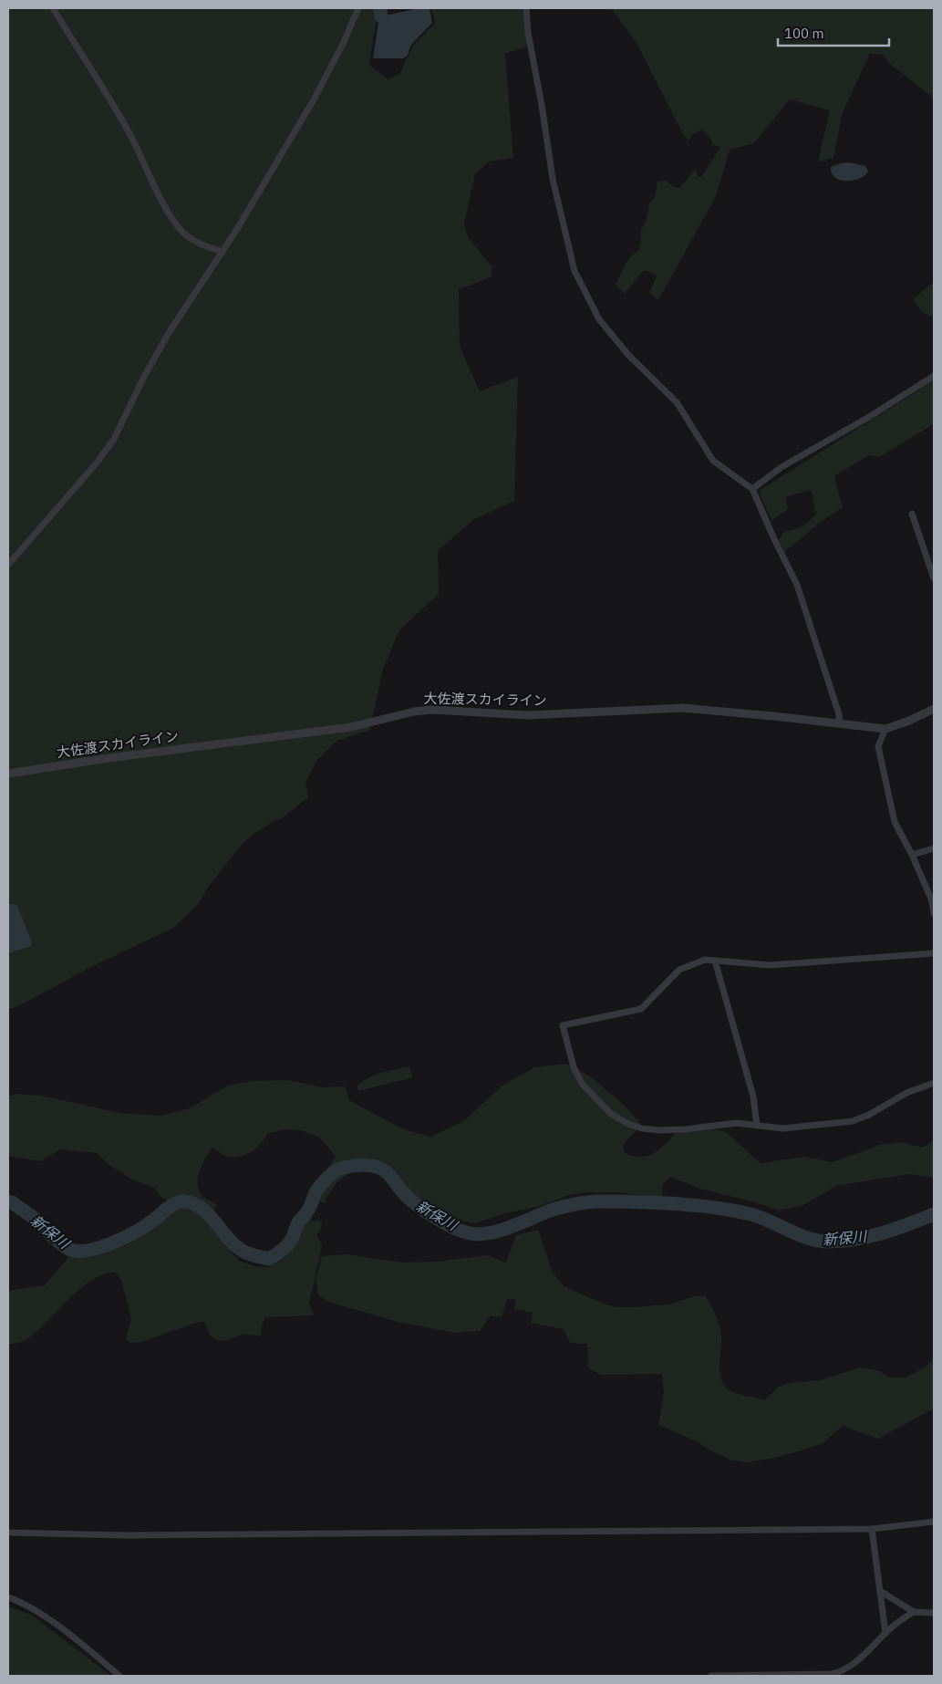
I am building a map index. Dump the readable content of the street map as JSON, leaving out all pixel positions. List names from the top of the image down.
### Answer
{
  "streets": {
    "street": ["大佐渡スカイライン"]
  },
  "water": ["新保川"],
  "scale_bar": "100 m"
}
